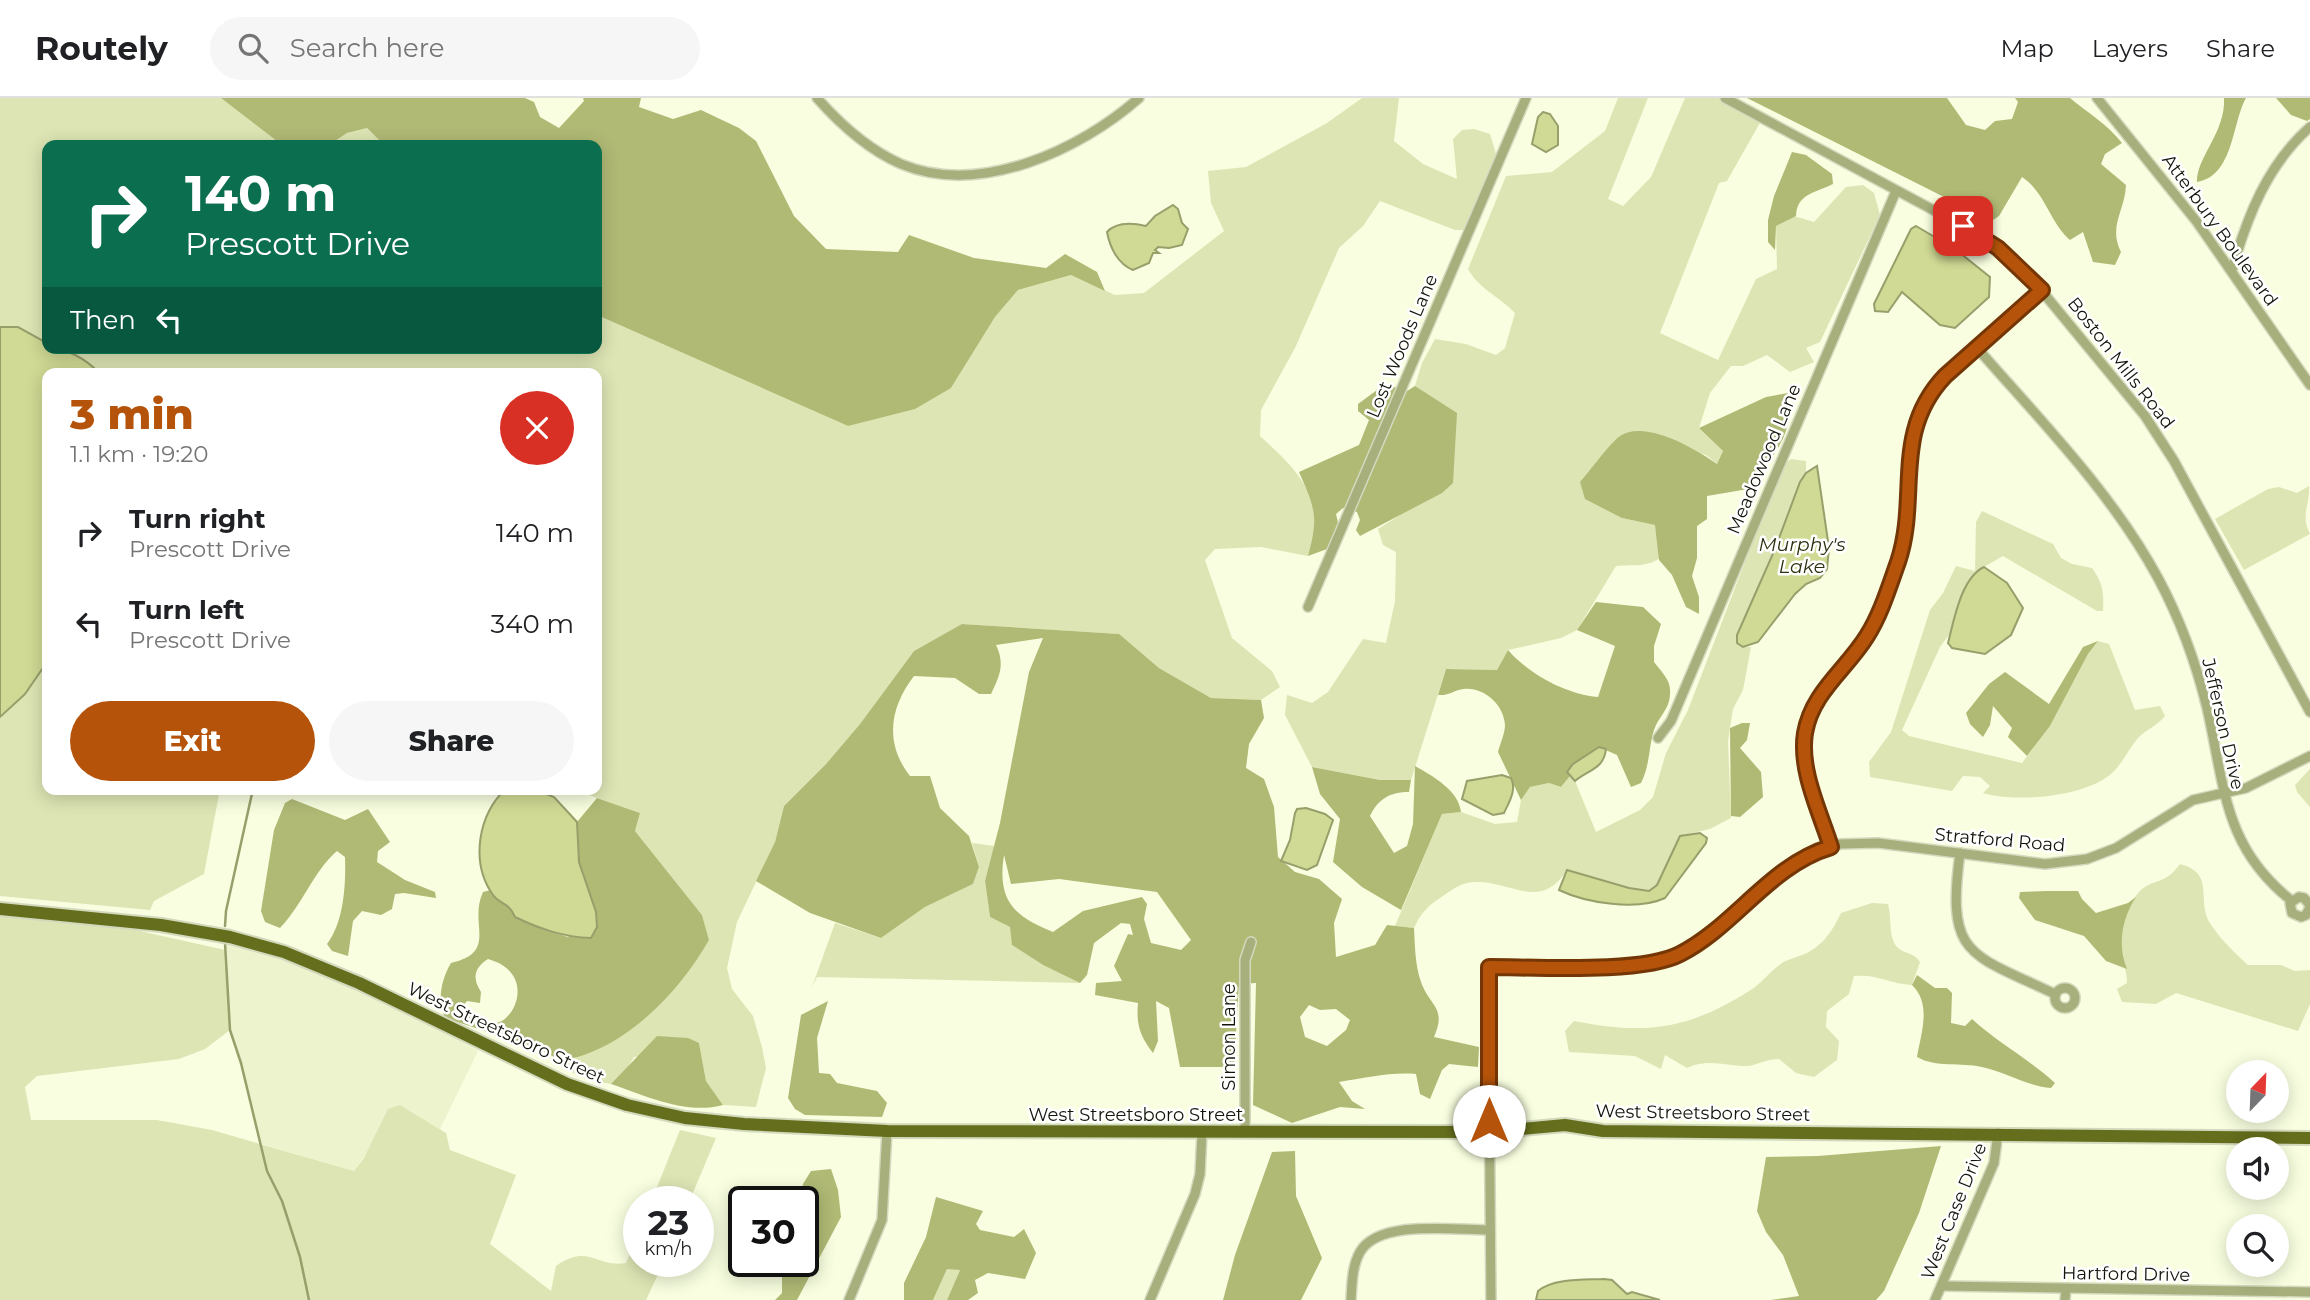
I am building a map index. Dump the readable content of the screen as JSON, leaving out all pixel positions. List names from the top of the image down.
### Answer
{
  "streets": {
    "main road": ["West Streetsboro Street"],
    "street": [
      "Atterbury Boulevard",
      "Lost Woods Lane",
      "Boston Mills Road",
      "Meadowood Lane",
      "Jefferson Drive",
      "Stratford Road",
      "Simon Lane",
      "West Case Drive",
      "Hartford Drive"
    ]
  },
  "crossings": [
    ["Boston Mills Road", "Meadowood Lane"],
    ["Jefferson Drive", "Stratford Road"],
    ["Stratford Road", "West Streetsboro Street"],
    ["West Streetsboro Street", "Simon Lane"],
    ["West Streetsboro Street", "West Case Drive"],
    ["West Case Drive", "Hartford Drive"]
  ],
  "water": ["Murphy's Lake"],
  "north": "top right",
  "page": {
    "header": "Routely",
    "search": "Search here",
    "nav": ["Map", "Layers", "Share"],
    "turn": ["140 m", "Prescott Drive"],
    "then": "Then",
    "heading": ["3 min", "1.1 km · 19:20"],
    "list": [
      {
        "name": "Turn right",
        "note": "Prescott Drive",
        "value": "140 m"
      },
      {
        "name": "Turn left",
        "note": "Prescott Drive",
        "value": "340 m"
      }
    ],
    "buttons": ["Exit", "Share"],
    "speed": "23 km/h",
    "limit": "30"
  }
}
